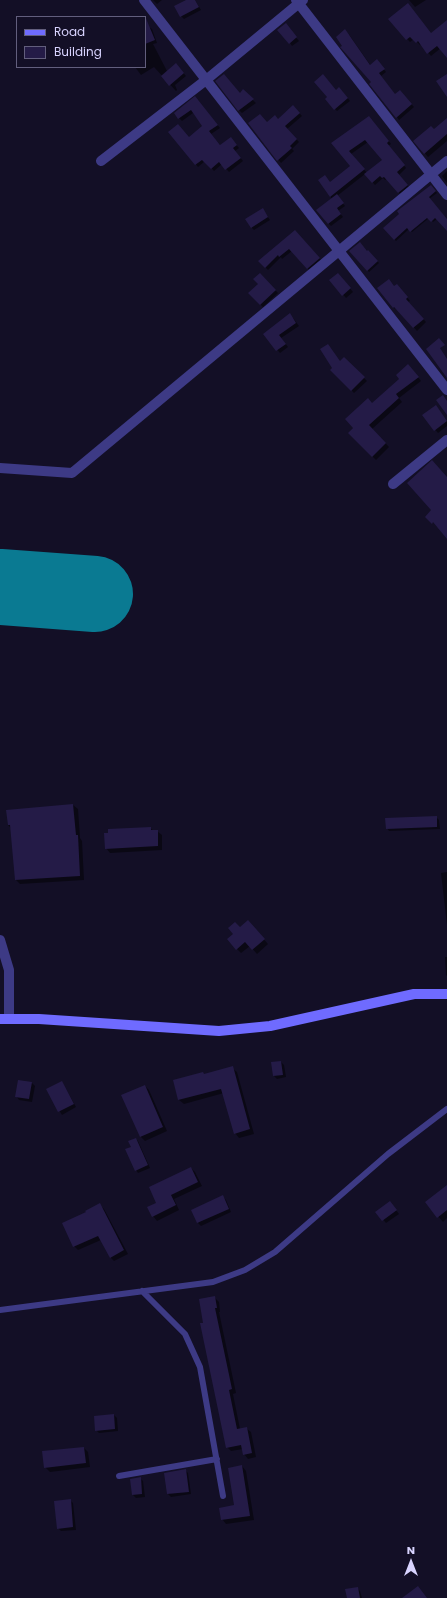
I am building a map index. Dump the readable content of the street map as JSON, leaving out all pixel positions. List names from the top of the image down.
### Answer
{
  "legend": ["Road", "Building"],
  "north": "top"
}
